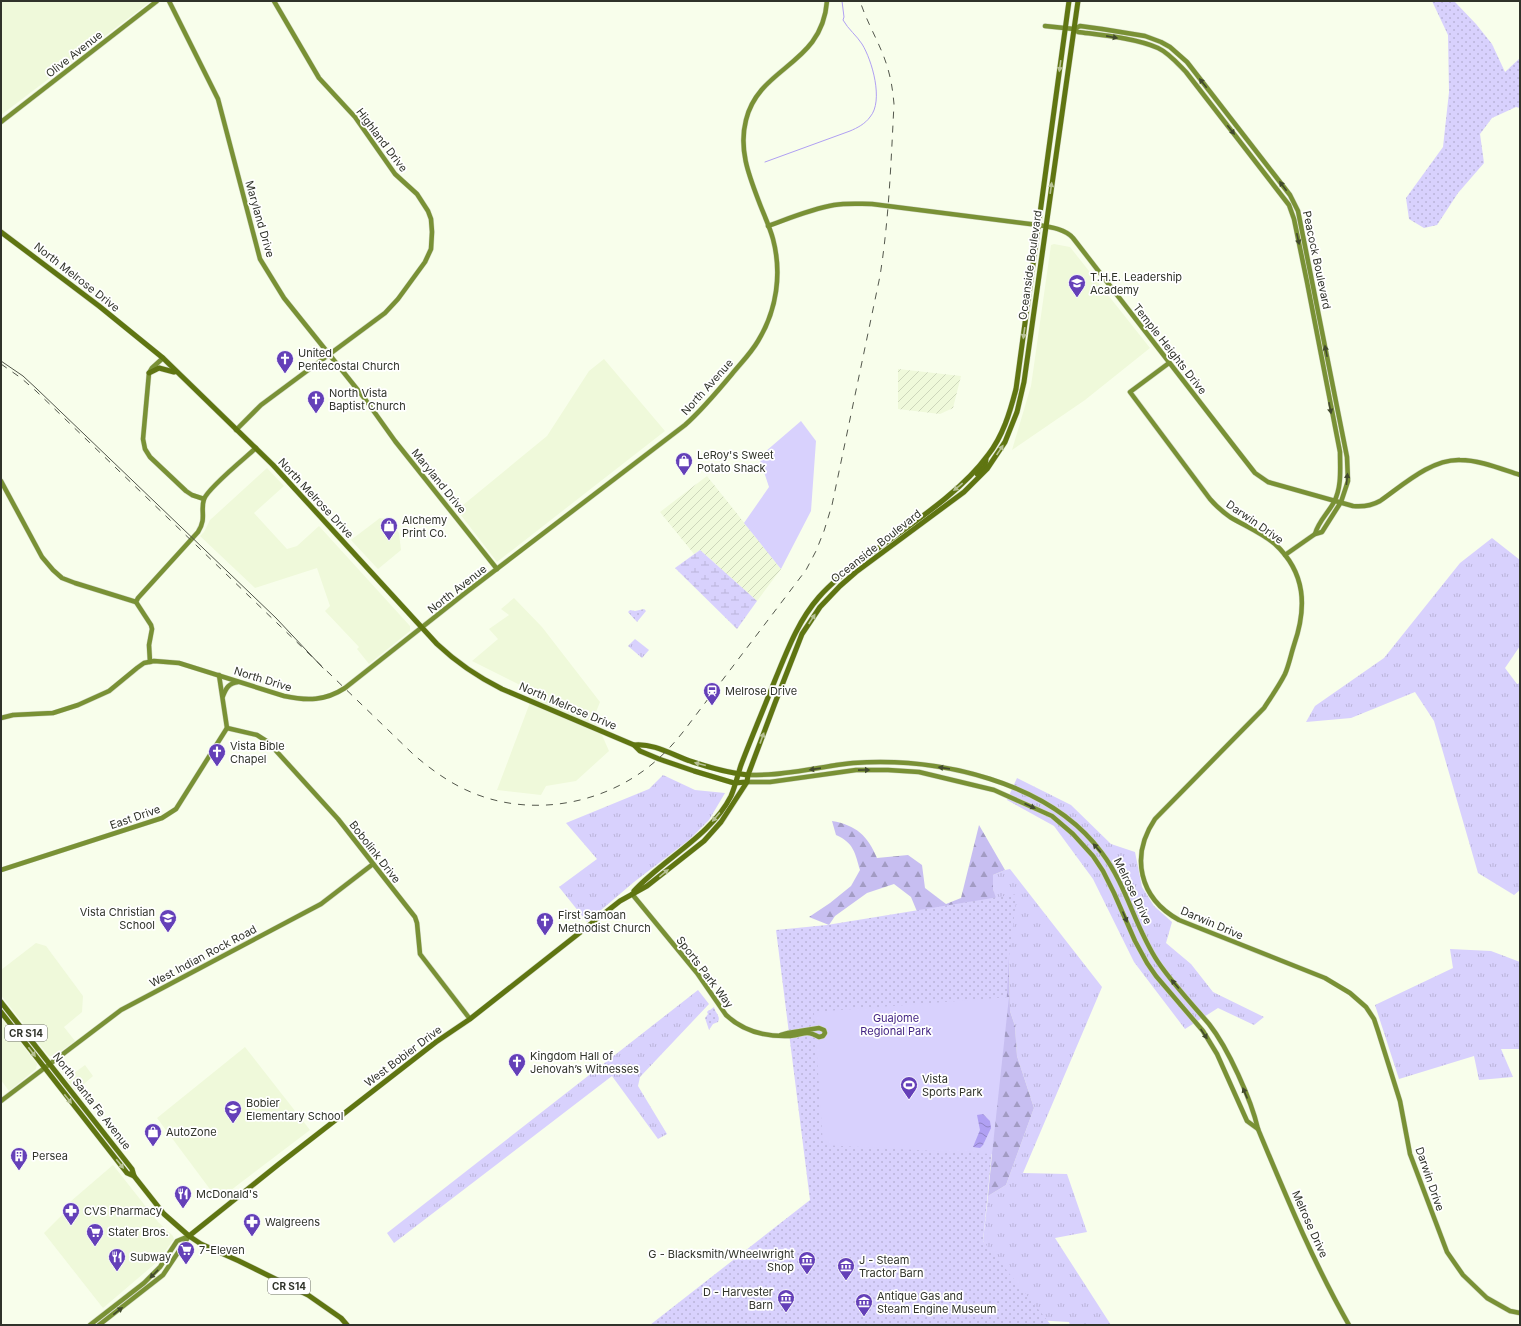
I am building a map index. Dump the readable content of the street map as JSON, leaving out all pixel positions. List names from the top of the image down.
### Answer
{
  "streets": {
    "main road": [
      "Oceanside Boulevard",
      "North Melrose Drive",
      "Melrose Drive",
      "CR S14",
      "West Bobier Drive",
      "North Santa Fe Avenue"
    ],
    "street": [
      "Olive Avenue",
      "Highland Drive",
      "Maryland Drive",
      "Peacock Boulevard",
      "Temple Heights Drive",
      "North Avenue",
      "Darwin Drive",
      "North Drive",
      "East Drive",
      "Bobolink Drive",
      "West Indian Rock Road",
      "Sports Park Way"
    ]
  },
  "crossings": [
    ["Highland Drive", "Maryland Drive"],
    ["Highland Drive", "North Melrose Drive"],
    ["Maryland Drive", "North Avenue"],
    ["Peacock Boulevard", "Oceanside Boulevard"],
    ["Peacock Boulevard", "Temple Heights Drive"],
    ["Peacock Boulevard", "Darwin Drive"],
    ["Oceanside Boulevard", "North Melrose Drive"],
    ["Oceanside Boulevard", "Temple Heights Drive"],
    ["Oceanside Boulevard", "Melrose Drive"],
    ["Oceanside Boulevard", "Sports Park Way"],
    ["Oceanside Boulevard", "West Bobier Drive"],
    ["North Melrose Drive", "North Avenue"],
    ["North Melrose Drive", "Melrose Drive"],
    ["Temple Heights Drive", "North Avenue"],
    ["Temple Heights Drive", "Darwin Drive"],
    ["North Avenue", "North Drive"],
    ["East Drive", "Bobolink Drive"],
    ["Bobolink Drive", "West Indian Rock Road"],
    ["Bobolink Drive", "West Bobier Drive"],
    ["West Indian Rock Road", "North Santa Fe Avenue"],
    ["Sports Park Way", "West Bobier Drive"],
    ["West Bobier Drive", "North Santa Fe Avenue"]
  ],
  "parks": ["Guajome Regional Park"],
  "places": {
    "school or university": ["T.H.E. Leadership Academy", "Vista Christian School", "Bobier Elementary School"],
    "church": [
      "United Pentecostal Church",
      "North Vista Baptist Church",
      "Vista Bible Chapel",
      "First Samoan Methodist Church",
      "Kingdom Hall of Jehovah’s Witnesses"
    ],
    "shop": ["LeRoy's Sweet Potato Shack", "Alchemy Print Co.", "AutoZone"],
    "station": ["Melrose Drive"],
    "sports": ["Vista Sports Park"],
    "building": ["Persea"],
    "restaurant": ["McDonald's", "Subway"],
    "pharmacy": ["CVS Pharmacy", "Walgreens"],
    "supermarket": ["Stater Bros.", "7-Eleven"],
    "museum": [
      "G - Blacksmith/Wheelwright Shop",
      "J - Steam Tractor Barn",
      "D - Harvester Barn",
      "Antique Gas and Steam Engine Museum"
    ]
  }
}
